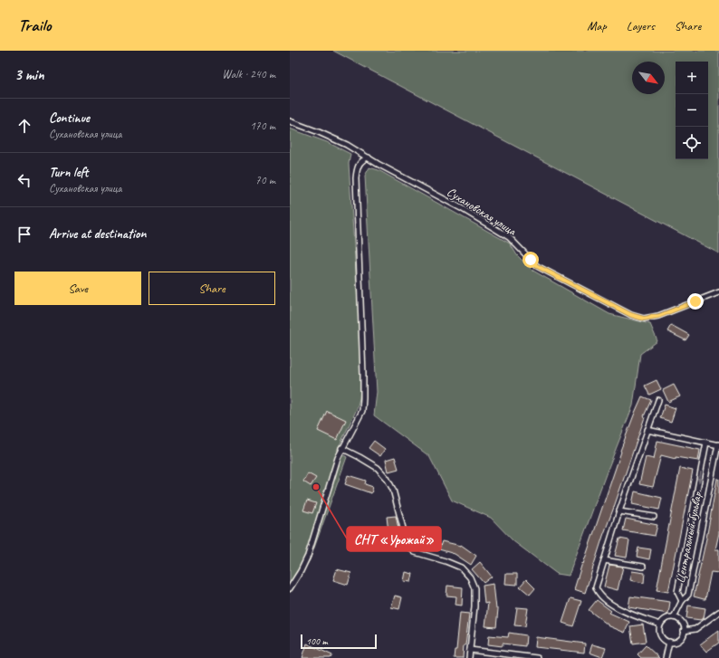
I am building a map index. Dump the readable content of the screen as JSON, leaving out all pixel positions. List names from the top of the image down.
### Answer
{
  "streets": {
    "street": ["Сухановская улица", "Центральный бульвар"]
  },
  "places": ["СНТ «Урожай»"],
  "scale_bar": "100 m",
  "north": "bottom right",
  "page": {
    "header": "Trailo",
    "nav": ["Map", "Layers", "Share"],
    "heading": ["3 min", "Walk · 240 m"],
    "map_buttons": ["+", "−"],
    "list": [
      ["Continue", "Сухановская улица", "170 m"],
      ["Turn left", "Сухановская улица", "70 m"],
      "Arrive at destination"
    ],
    "buttons": ["Save", "Share"],
    "scale": "100 m"
  }
}
